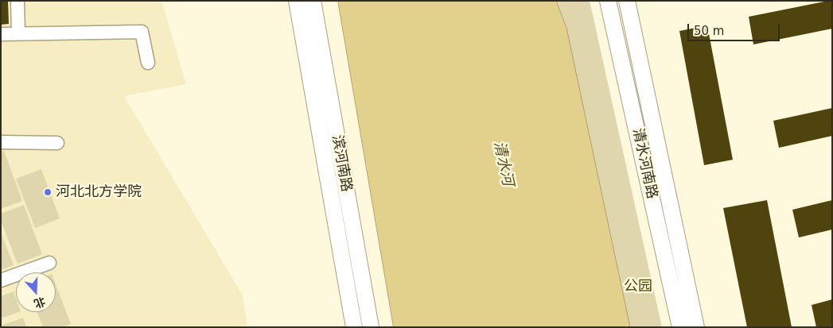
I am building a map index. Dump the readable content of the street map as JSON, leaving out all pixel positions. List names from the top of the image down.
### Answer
{
  "streets": {
    "main road": ["滨河南路", "清水河南路"]
  },
  "water": ["清水河"],
  "parks": ["公园"],
  "places": ["河北北方学院"],
  "scale_bar": "50 m",
  "north": "bottom"
}
